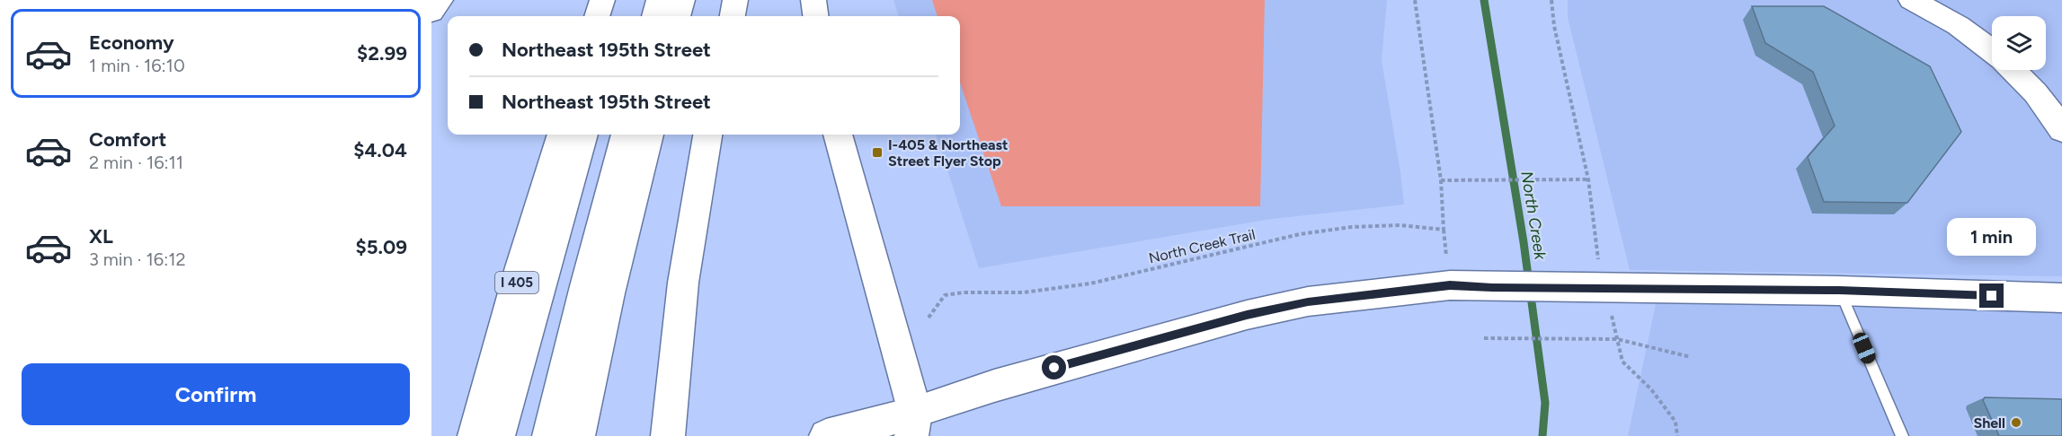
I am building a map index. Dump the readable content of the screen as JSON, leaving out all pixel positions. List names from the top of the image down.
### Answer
{
  "streets": {
    "main road": ["I 405"],
    "path": ["North Creek Trail"]
  },
  "water": ["North Creek"],
  "places": {
    "transit": ["I-405 & Northeast Street Flyer Stop"],
    "other": ["Shell"]
  },
  "page": {
    "list": [
      {
        "name": "Economy",
        "note": "1 min · 16:10",
        "value": "$2.99"
      },
      {
        "name": "Comfort",
        "note": "2 min · 16:11",
        "value": "$4.04"
      },
      {
        "name": "XL",
        "note": "3 min · 16:12",
        "value": "$5.09"
      }
    ],
    "banner": ["Northeast 195th Street", "Northeast 195th Street"],
    "bubble": "1 min",
    "buttons": "Confirm"
  }
}
